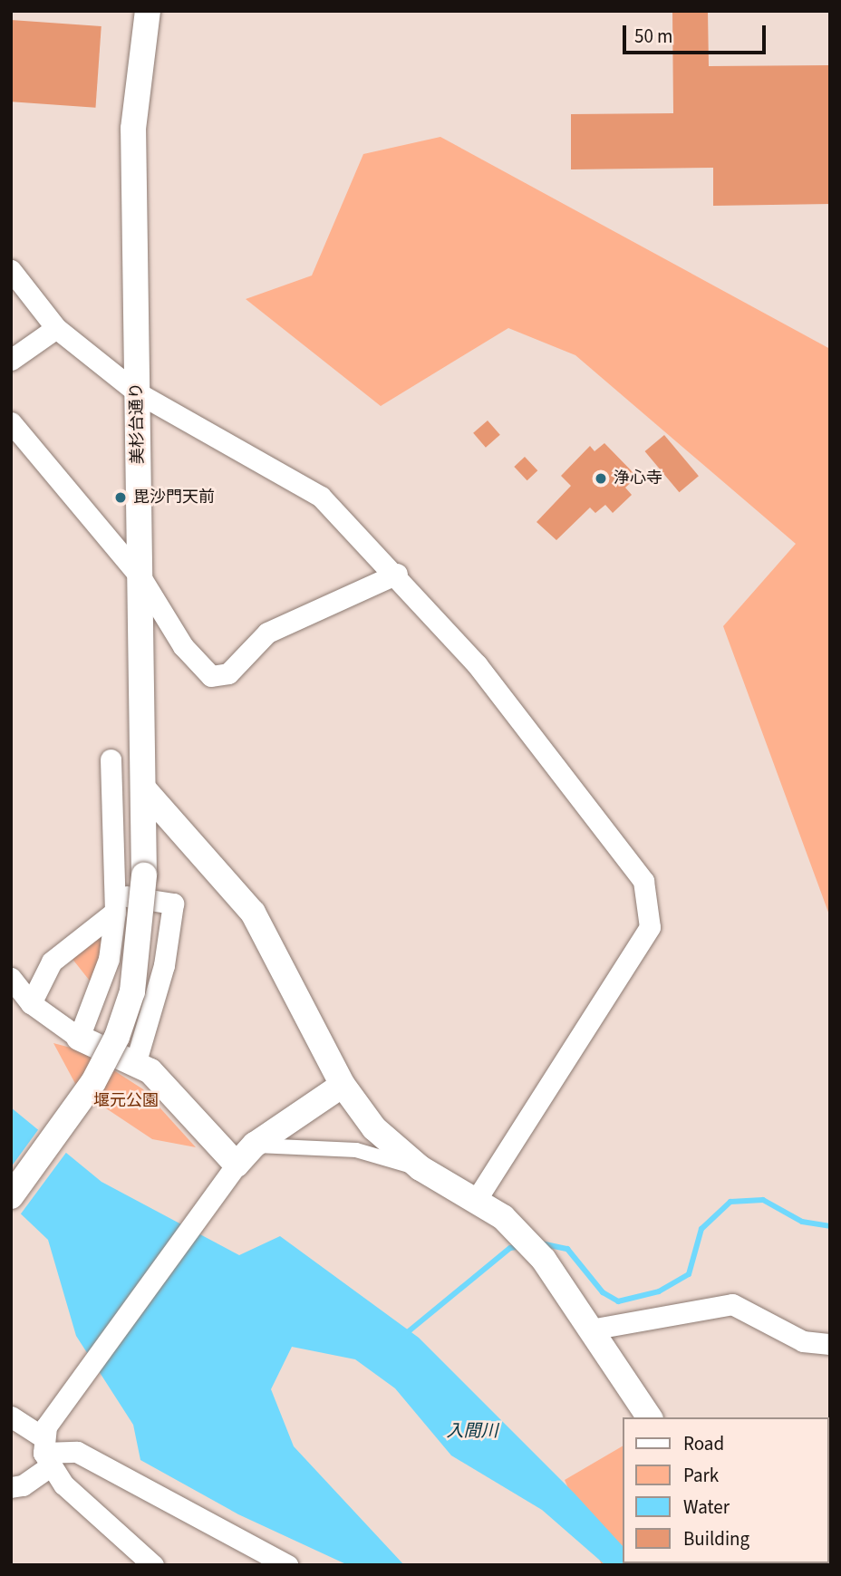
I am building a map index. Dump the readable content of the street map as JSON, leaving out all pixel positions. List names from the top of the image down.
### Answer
{
  "streets": {
    "street": ["美杉台通り"]
  },
  "water": ["入間川"],
  "parks": ["堰元公園"],
  "places": ["浄心寺", "毘沙門天前"],
  "legend": [
    "Road",
    "Park",
    "Water",
    "Building"
  ],
  "scale_bar": "50 m"
}
